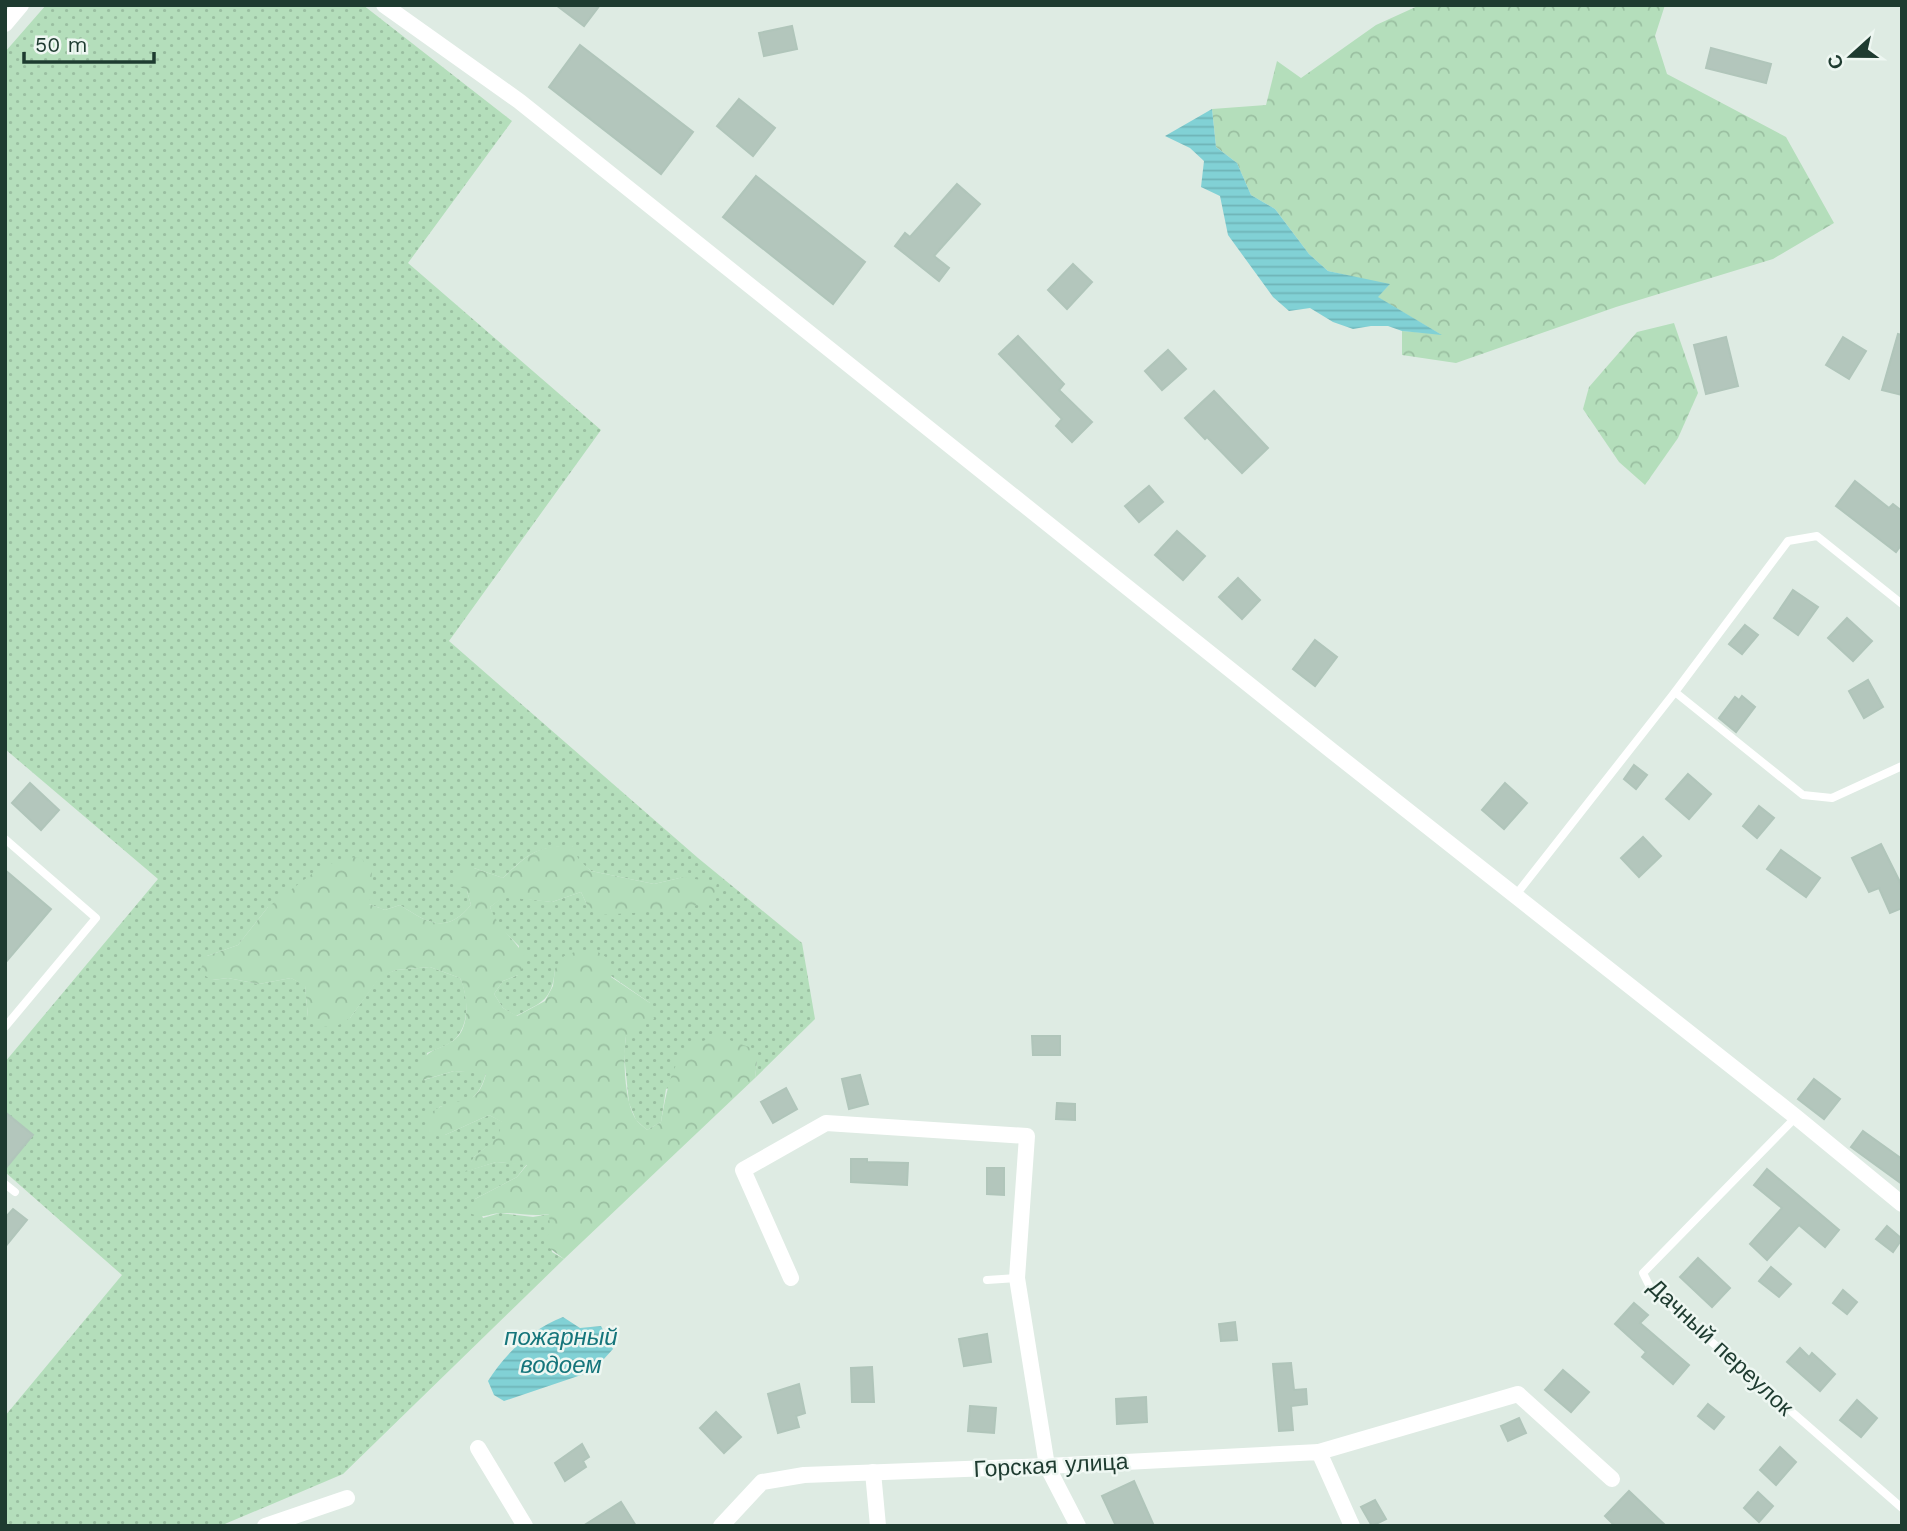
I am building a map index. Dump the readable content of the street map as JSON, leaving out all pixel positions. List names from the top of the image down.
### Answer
{
  "streets": {
    "street": ["Горская улица"],
    "lane": ["Дачный переулок"]
  },
  "water": ["пожарный водоем"],
  "scale_bar": "50 m",
  "north": "left"
}
